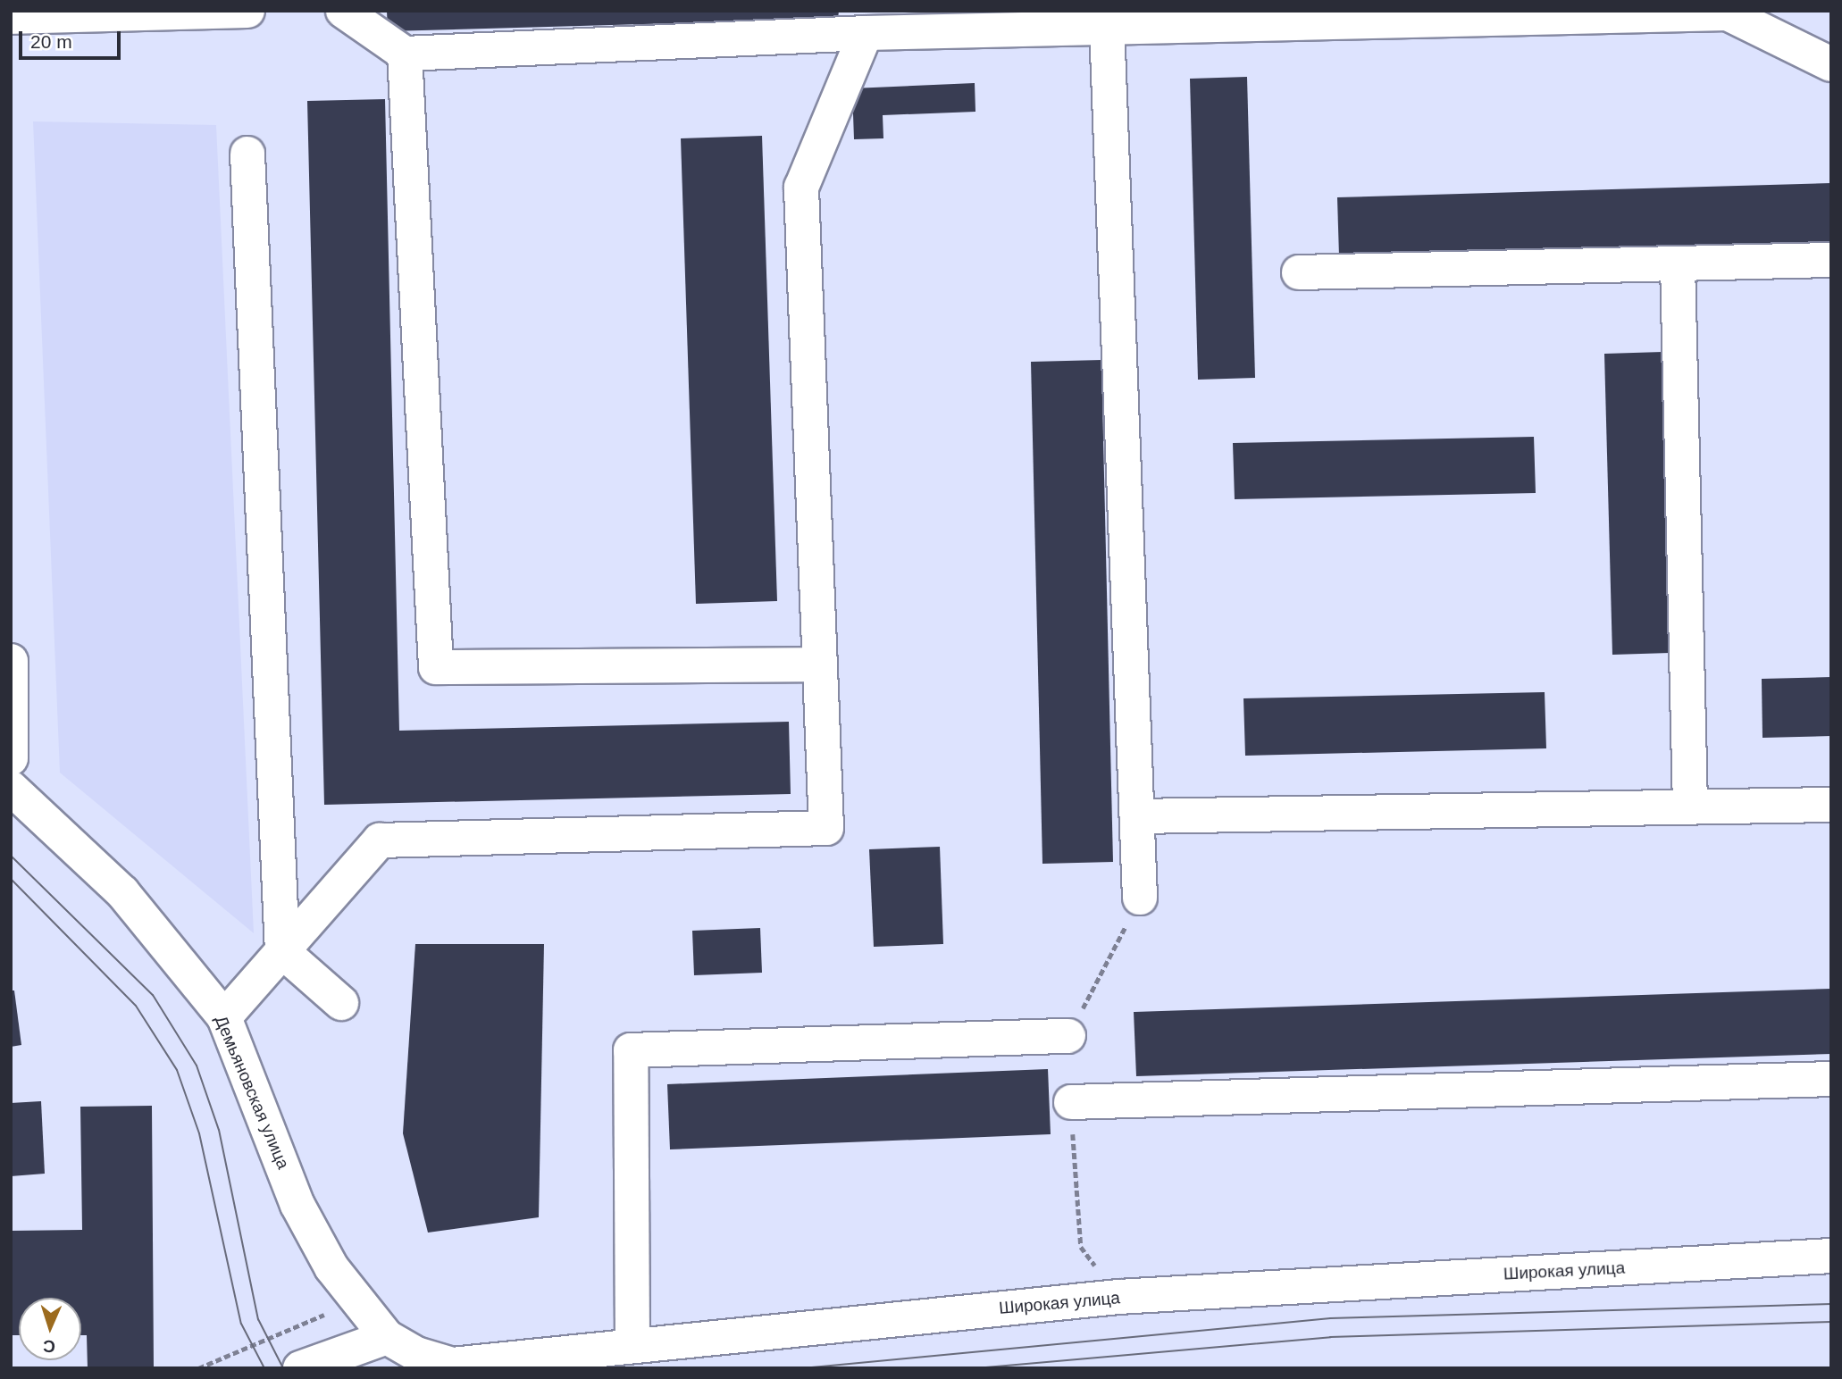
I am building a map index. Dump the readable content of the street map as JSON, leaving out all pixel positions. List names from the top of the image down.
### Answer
{
  "streets": {
    "street": ["Демьяновская улица", "Широкая улица"]
  },
  "crossings": [
    ["Демьяновская улица", "Широкая улица"]
  ],
  "scale_bar": "20 m",
  "north": "bottom"
}
